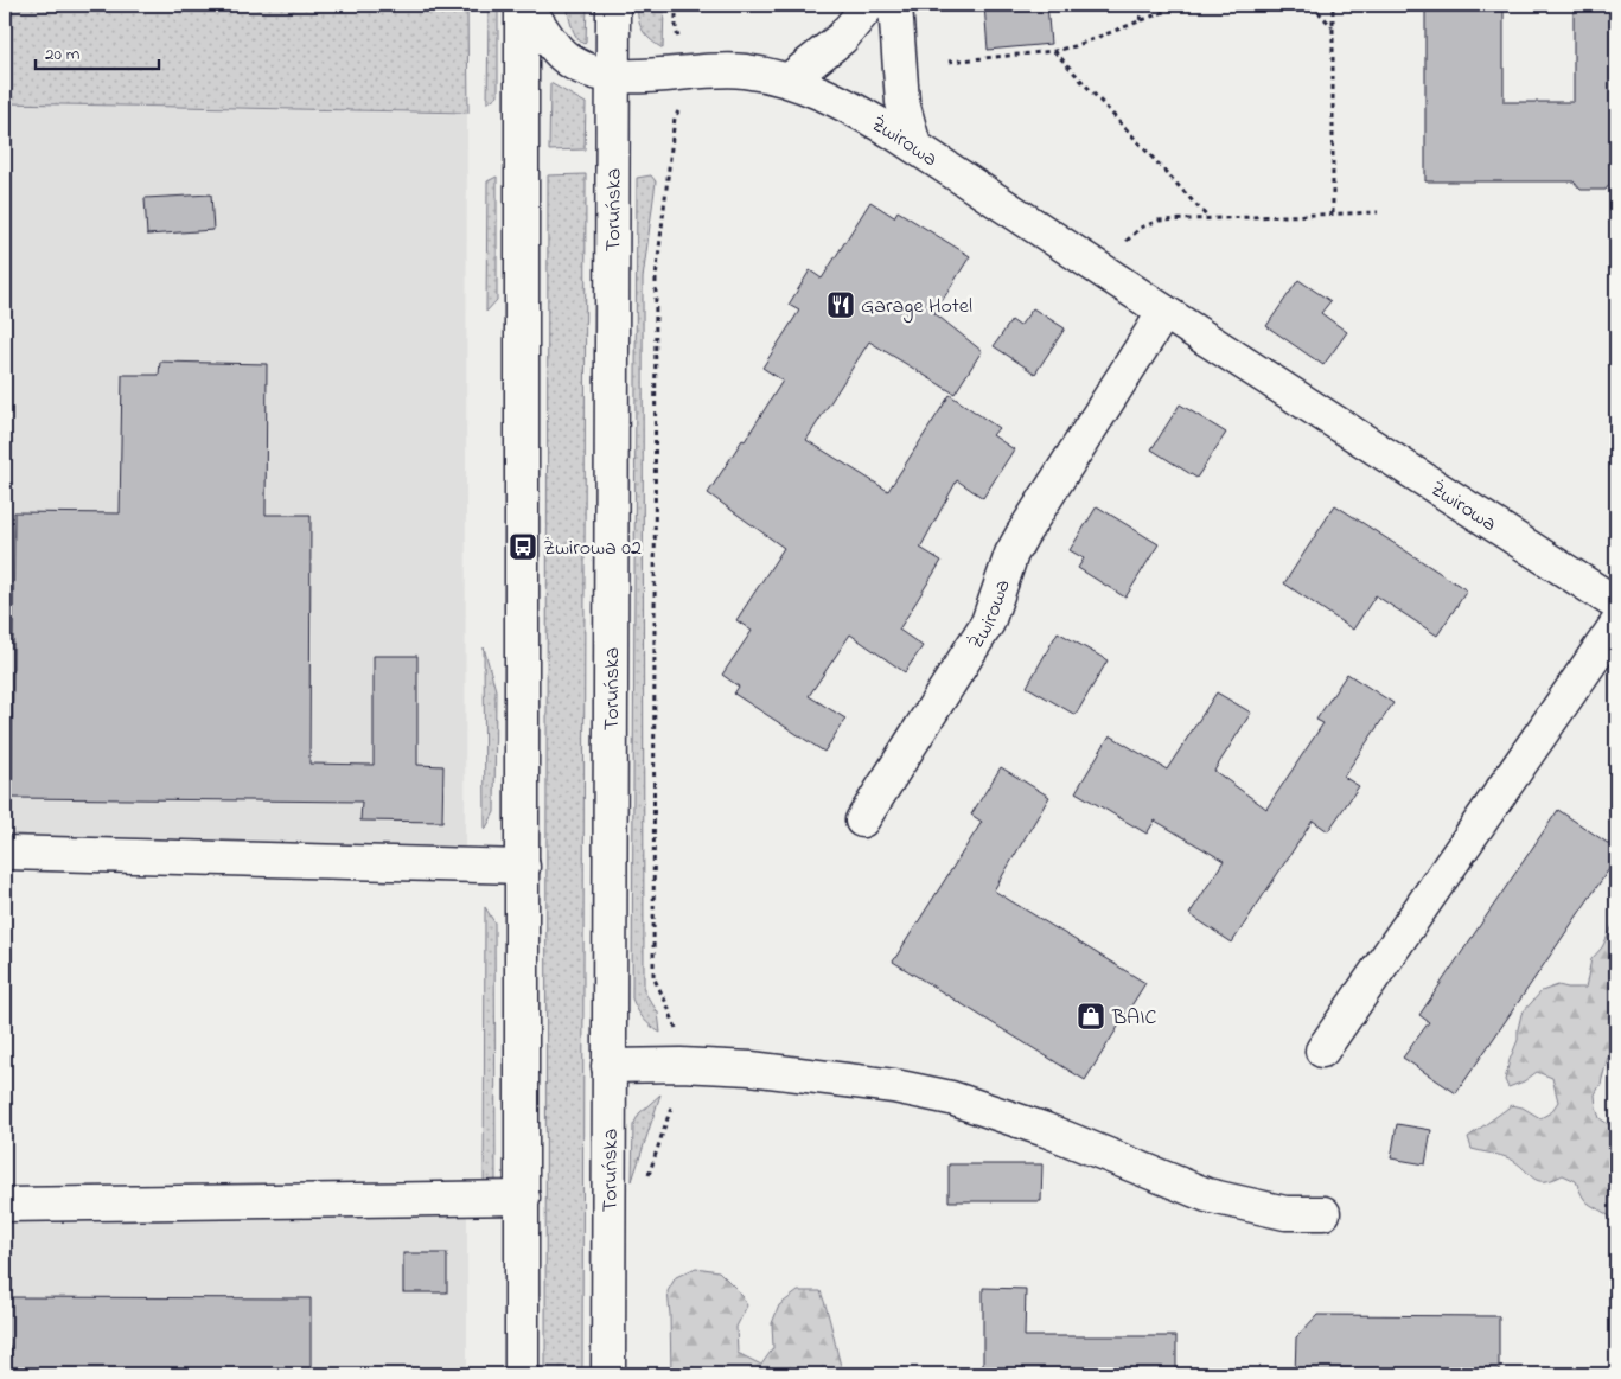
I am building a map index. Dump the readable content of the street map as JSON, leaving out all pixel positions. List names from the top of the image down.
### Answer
{
  "streets": {
    "main road": ["Żwirowa", "Toruńska"]
  },
  "crossings": [
    ["Żwirowa", "Toruńska"]
  ],
  "places": {
    "restaurant": ["Garage Hotel"],
    "bus stop": ["Żwirowa 02"],
    "shop": ["BAIC"]
  },
  "scale_bar": "20 m"
}
